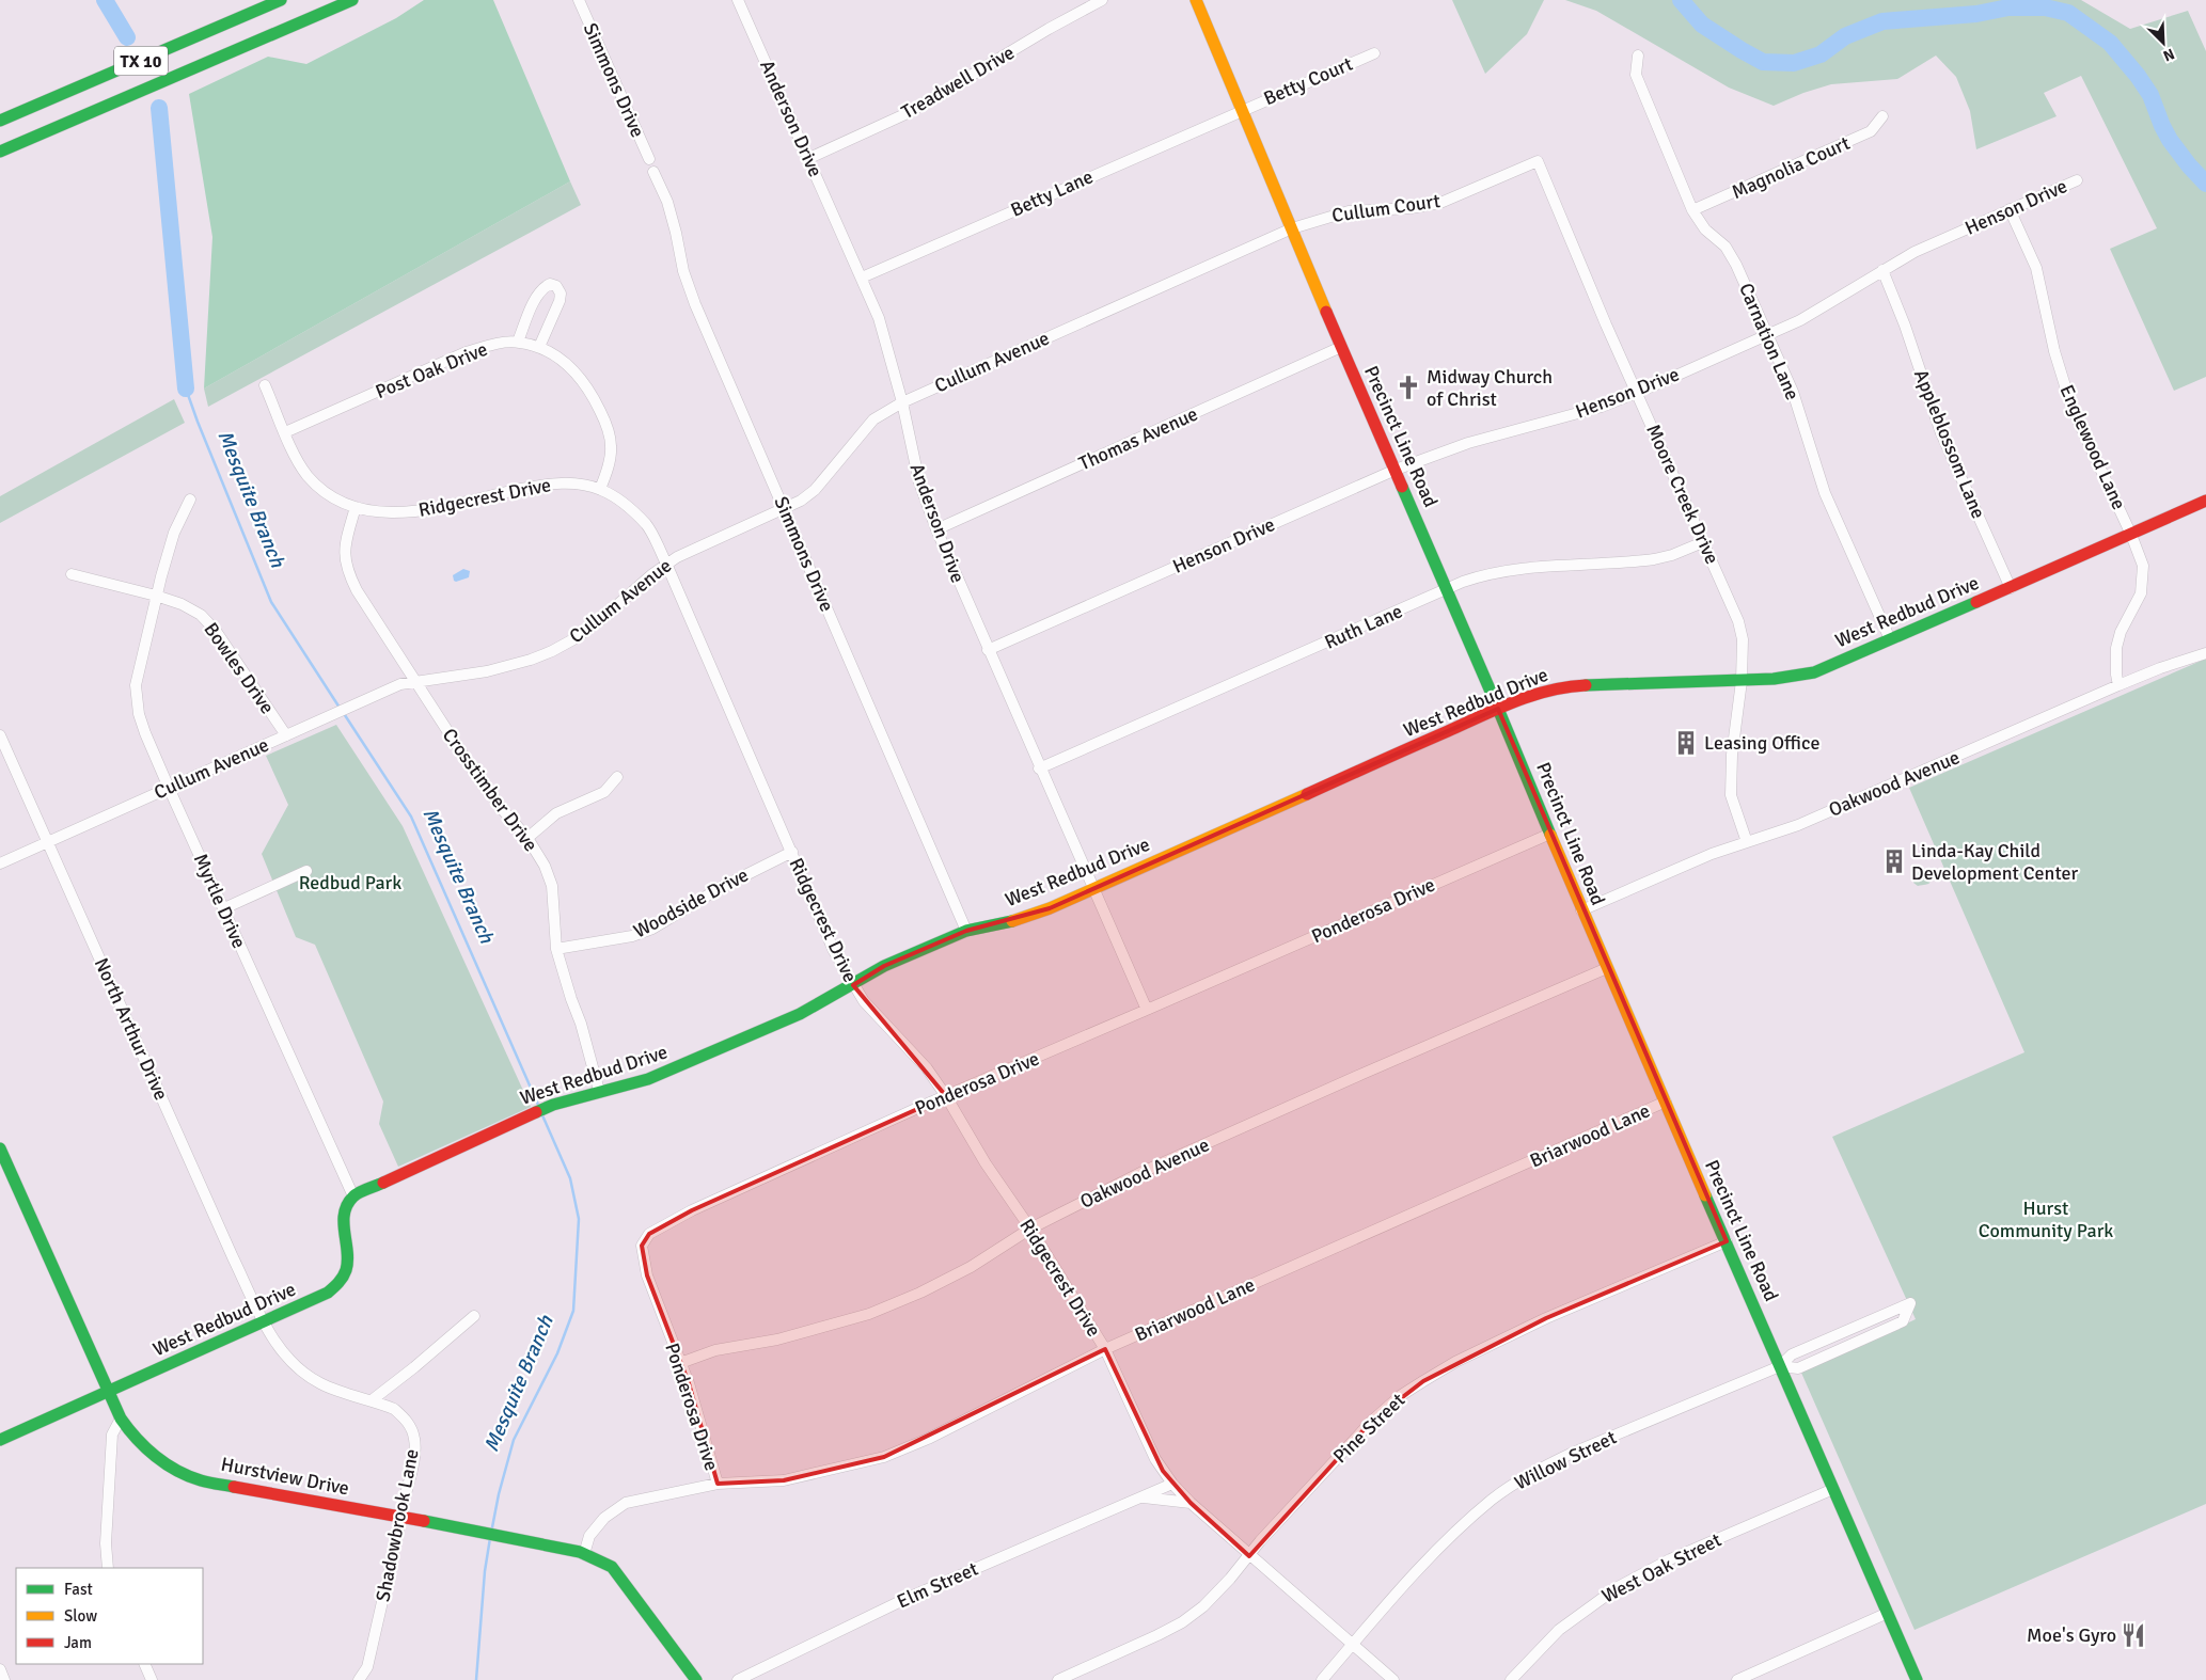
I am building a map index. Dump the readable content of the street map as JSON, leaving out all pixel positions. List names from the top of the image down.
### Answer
{
  "streets": {
    "street": [
      "TX 10",
      "Simmons Drive",
      "Betty Court",
      "Treadwell Drive",
      "Anderson Drive",
      "Magnolia Court",
      "Betty Lane",
      "Henson Drive",
      "Cullum Court",
      "Carnation Lane",
      "Cullum Avenue",
      "Post Oak Drive",
      "Precinct Line Road",
      "Thomas Avenue",
      "Appleblossom Lane",
      "Englewood Lane",
      "Moore Creek Drive",
      "Ridgecrest Drive",
      "West Redbud Drive",
      "Ruth Lane",
      "Bowles Drive",
      "Oakwood Avenue",
      "Crosstimber Drive",
      "Myrtle Drive",
      "Woodside Drive",
      "Ponderosa Drive",
      "North Arthur Drive",
      "Briarwood Lane",
      "Pine Street",
      "Willow Street",
      "Hurstview Drive",
      "Shadowbrook Lane",
      "West Oak Street",
      "Elm Street"
    ]
  },
  "crossings": [
    ["Simmons Drive", "Cullum Avenue"],
    ["Simmons Drive", "West Redbud Drive"],
    ["Betty Court", "Betty Lane"],
    ["Betty Court", "Precinct Line Road"],
    ["Treadwell Drive", "Anderson Drive"],
    ["Anderson Drive", "Betty Lane"],
    ["Anderson Drive", "Henson Drive"],
    ["Anderson Drive", "Cullum Avenue"],
    ["Anderson Drive", "Thomas Avenue"],
    ["Anderson Drive", "West Redbud Drive"],
    ["Anderson Drive", "Ruth Lane"],
    ["Anderson Drive", "Ponderosa Drive"],
    ["Magnolia Court", "Carnation Lane"],
    ["Betty Lane", "Precinct Line Road"],
    ["Henson Drive", "Carnation Lane"],
    ["Henson Drive", "Precinct Line Road"],
    ["Henson Drive", "Appleblossom Lane"],
    ["Henson Drive", "Englewood Lane"],
    ["Henson Drive", "Moore Creek Drive"],
    ["Cullum Court", "Cullum Avenue"],
    ["Cullum Court", "Precinct Line Road"],
    ["Cullum Court", "Moore Creek Drive"],
    ["Carnation Lane", "West Redbud Drive"],
    ["Cullum Avenue", "Precinct Line Road"],
    ["Cullum Avenue", "Ridgecrest Drive"],
    ["Cullum Avenue", "Bowles Drive"],
    ["Cullum Avenue", "Crosstimber Drive"],
    ["Cullum Avenue", "Myrtle Drive"],
    ["Cullum Avenue", "North Arthur Drive"],
    ["Post Oak Drive", "Ridgecrest Drive"],
    ["Precinct Line Road", "Thomas Avenue"],
    ["Precinct Line Road", "West Redbud Drive"],
    ["Precinct Line Road", "Ruth Lane"],
    ["Precinct Line Road", "Oakwood Avenue"],
    ["Precinct Line Road", "Ponderosa Drive"],
    ["Precinct Line Road", "Briarwood Lane"],
    ["Precinct Line Road", "Pine Street"],
    ["Precinct Line Road", "Willow Street"],
    ["Precinct Line Road", "West Oak Street"],
    ["Appleblossom Lane", "West Redbud Drive"],
    ["Englewood Lane", "West Redbud Drive"],
    ["Englewood Lane", "Oakwood Avenue"],
    ["Moore Creek Drive", "West Redbud Drive"],
    ["Moore Creek Drive", "Ruth Lane"],
    ["Moore Creek Drive", "Oakwood Avenue"],
    ["Ridgecrest Drive", "West Redbud Drive"],
    ["Ridgecrest Drive", "Oakwood Avenue"],
    ["Ridgecrest Drive", "Crosstimber Drive"],
    ["Ridgecrest Drive", "Woodside Drive"],
    ["Ridgecrest Drive", "Ponderosa Drive"],
    ["Ridgecrest Drive", "Briarwood Lane"],
    ["Ridgecrest Drive", "Pine Street"],
    ["Ridgecrest Drive", "Willow Street"],
    ["Ridgecrest Drive", "Elm Street"],
    ["West Redbud Drive", "Crosstimber Drive"],
    ["West Redbud Drive", "Myrtle Drive"],
    ["West Redbud Drive", "North Arthur Drive"],
    ["West Redbud Drive", "Hurstview Drive"],
    ["West Redbud Drive", "Shadowbrook Lane"],
    ["Bowles Drive", "Myrtle Drive"],
    ["Oakwood Avenue", "Ponderosa Drive"],
    ["Crosstimber Drive", "Woodside Drive"],
    ["Ponderosa Drive", "Briarwood Lane"],
    ["North Arthur Drive", "Shadowbrook Lane"],
    ["Briarwood Lane", "Hurstview Drive"],
    ["Hurstview Drive", "Shadowbrook Lane"]
  ],
  "water": ["Mesquite Branch"],
  "parks": ["Redbud Park", "Hurst Community Park"],
  "places": {
    "church": ["Midway Church of Christ"],
    "building": ["Leasing Office", "Linda-Kay Child Development Center"],
    "restaurant": ["Moe's Gyro"]
  },
  "legend": ["Fast", "Slow", "Jam"],
  "north": "bottom right"
}
